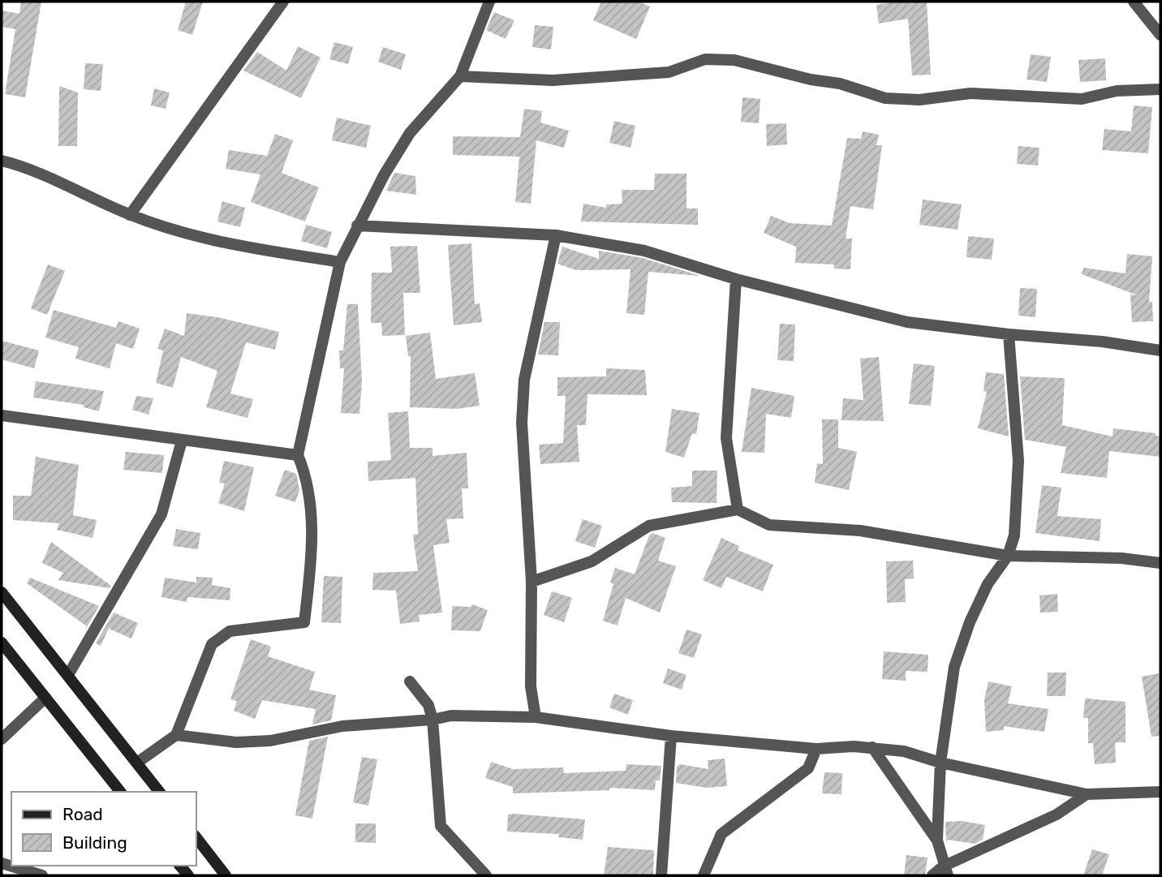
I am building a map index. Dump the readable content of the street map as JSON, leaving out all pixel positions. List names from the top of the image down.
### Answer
{
  "legend": ["Road", "Building"]
}
